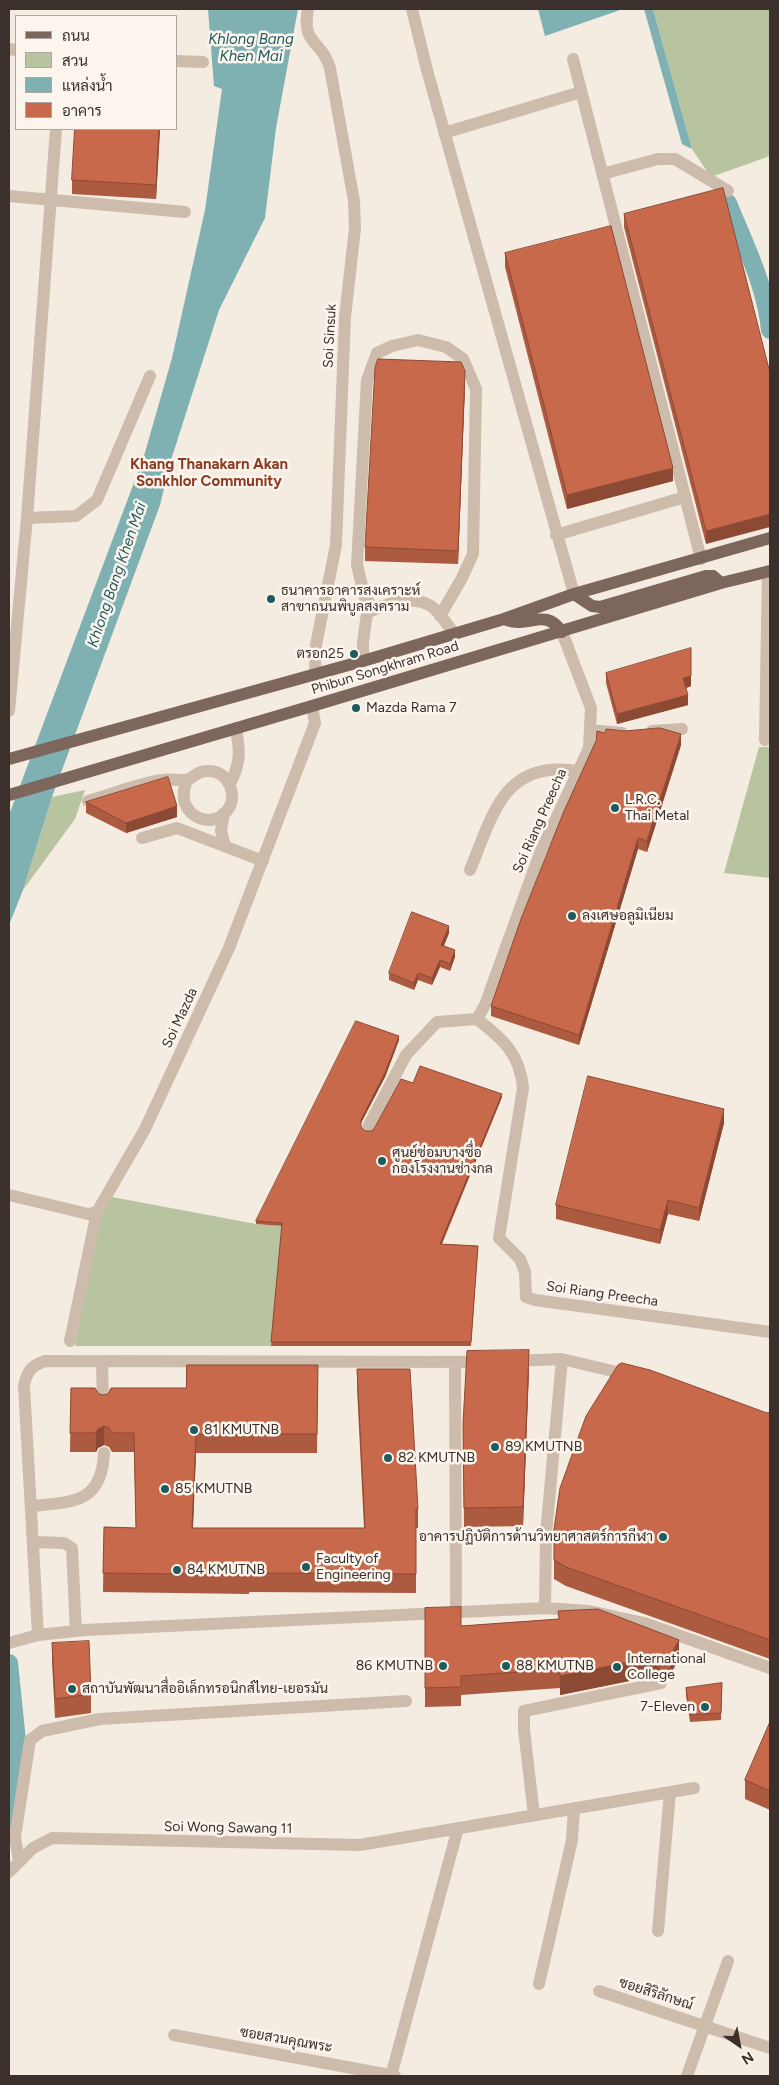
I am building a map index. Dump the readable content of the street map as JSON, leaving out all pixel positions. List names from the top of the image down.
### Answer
{
  "streets": {
    "main road": ["Phibun Songkhram Road"],
    "street": [
      "Soi Sinsuk",
      "Soi Riang Preecha",
      "Soi Mazda",
      "Soi Wong Sawang 11",
      "ซอยสิริลักษณ์",
      "ซอยสวนคุณพระ"
    ]
  },
  "crossings": [
    ["Soi Sinsuk", "Phibun Songkhram Road"],
    ["Phibun Songkhram Road", "Soi Riang Preecha"],
    ["Phibun Songkhram Road", "Soi Mazda"]
  ],
  "districts": ["Khang Thanakarn Akan Sonkhlor Community"],
  "water": ["Khlong Bang Khen Mai"],
  "places": [
    "ธนาคารอาคารสงเคราะห์ สาขาถนนพิบูลสงคราม",
    "ตรอก25",
    "Mazda Rama 7",
    "L.R.C. Thai Metal",
    "ลงเศษอลูมิเนียม",
    "ศูนย์ซ่อมบางซื่อ กองโรงงานช่างกล",
    "81 KMUTNB",
    "89 KMUTNB",
    "82 KMUTNB",
    "85 KMUTNB",
    "อาคารปฏิบัติการด้านวิทยาศาสตร์การกีฬา",
    "Faculty of Engineering",
    "84 KMUTNB",
    "86 KMUTNB",
    "88 KMUTNB",
    "International College",
    "สถาบันพัฒนาสื่ออิเล็กทรอนิกส์ไทย-เยอรมัน",
    "7-Eleven"
  ],
  "legend": [
    "ถนน",
    "สวน",
    "แหล่งน้ำ",
    "อาคาร"
  ],
  "north": "bottom right"
}
